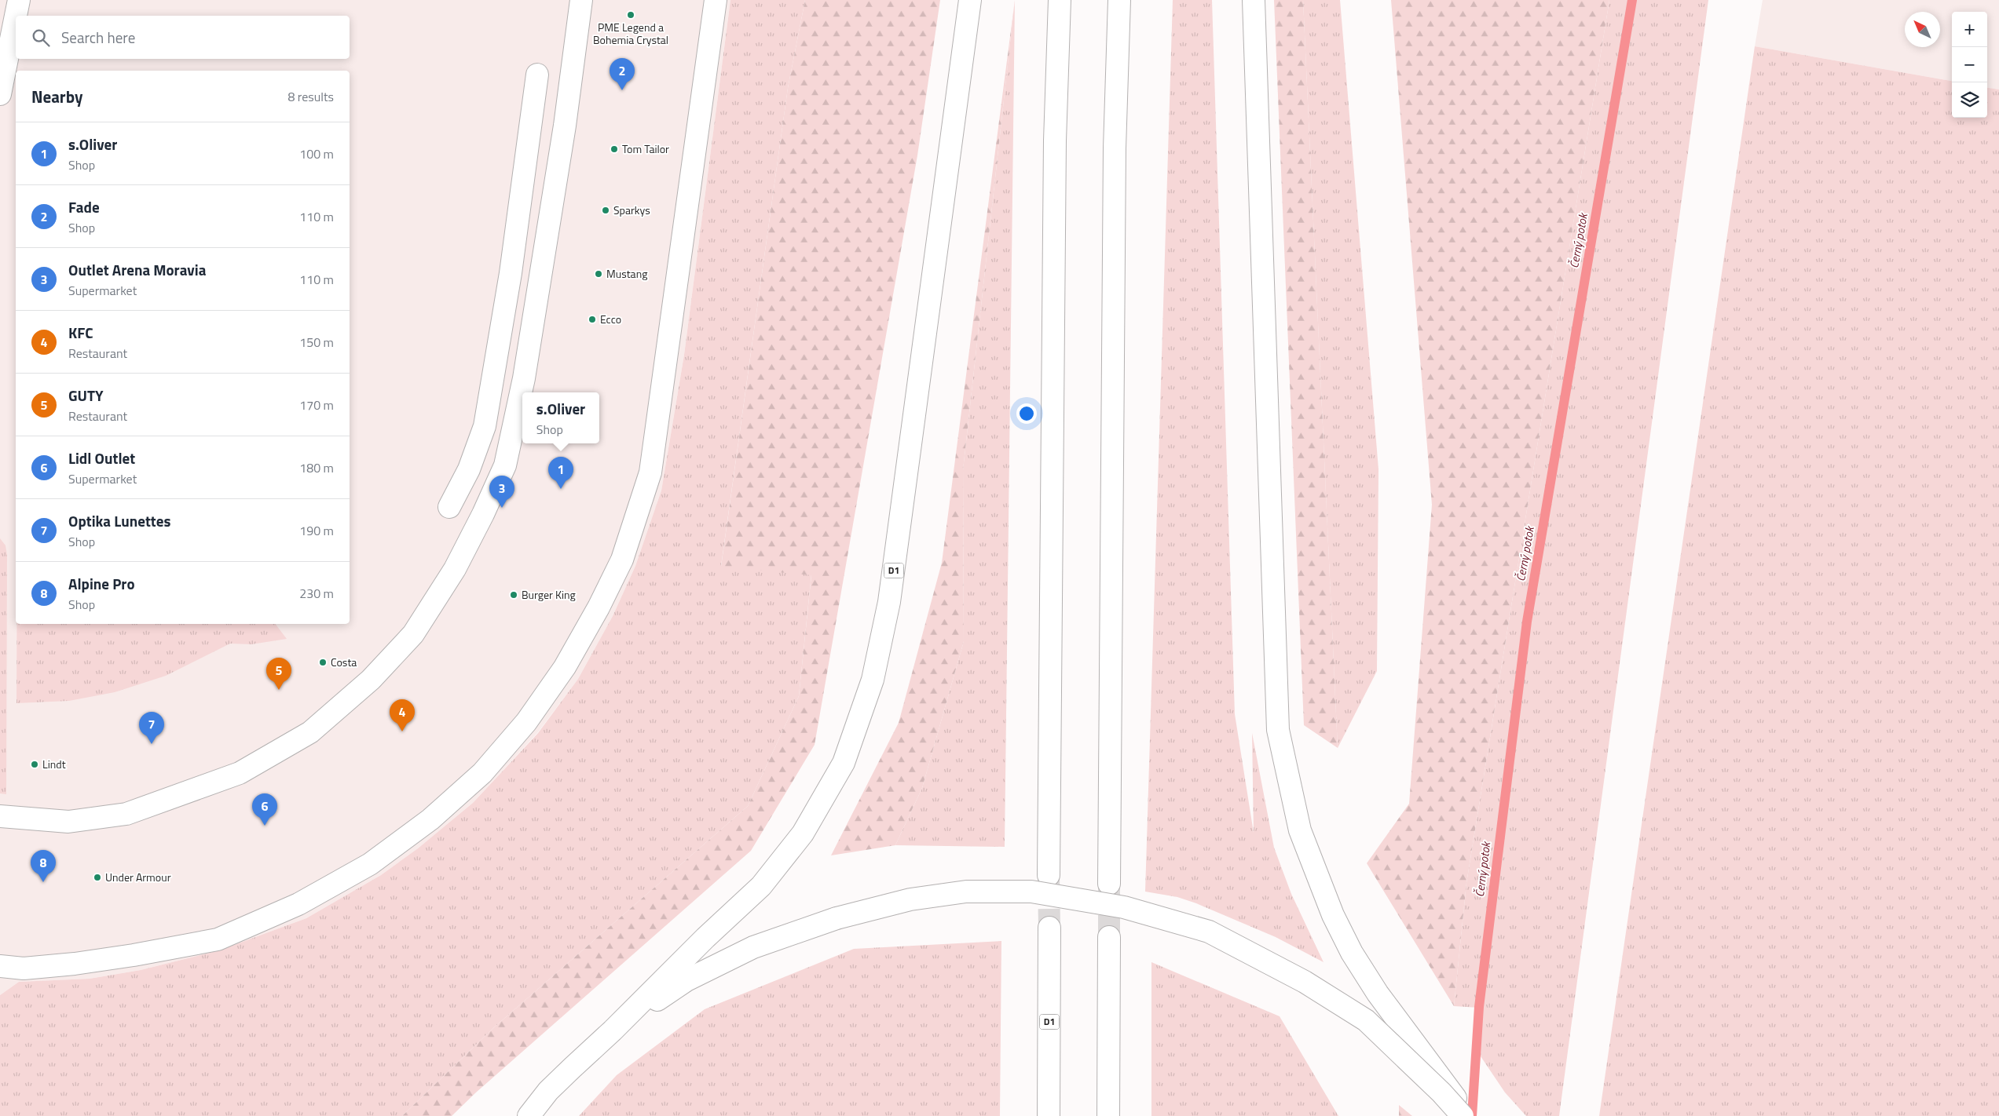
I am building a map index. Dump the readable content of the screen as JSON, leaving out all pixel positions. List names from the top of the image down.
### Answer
{
  "streets": {
    "main road": ["D1"]
  },
  "water": ["Černý potok"],
  "places": [
    "PME Legend a Bohemia Crystal",
    "Tom Tailor",
    "Sparkys",
    "Mustang",
    "Ecco",
    "Burger King",
    "Costa",
    "Lindt",
    "Under Armour"
  ],
  "north": "top left",
  "page": {
    "map_buttons": ["+", "−"],
    "search": "Search here",
    "pins": [
      "2",
      "1",
      "3",
      "5",
      "4",
      "7",
      "6",
      "8"
    ],
    "heading": ["Nearby", "8 results"],
    "list": [
      {
        "mark": "1",
        "name": "s.Oliver",
        "note": "Shop",
        "value": "100 m"
      },
      {
        "mark": "2",
        "name": "Fade",
        "note": "Shop",
        "value": "110 m"
      },
      {
        "mark": "3",
        "name": "Outlet Arena Moravia",
        "note": "Supermarket",
        "value": "110 m"
      },
      {
        "mark": "4",
        "name": "KFC",
        "note": "Restaurant",
        "value": "150 m"
      },
      {
        "mark": "5",
        "name": "GUTY",
        "note": "Restaurant",
        "value": "170 m"
      },
      {
        "mark": "6",
        "name": "Lidl Outlet",
        "note": "Supermarket",
        "value": "180 m"
      },
      {
        "mark": "7",
        "name": "Optika Lunettes",
        "note": "Shop",
        "value": "190 m"
      },
      {
        "mark": "8",
        "name": "Alpine Pro",
        "note": "Shop",
        "value": "230 m"
      }
    ],
    "popup": ["s.Oliver", "Shop"]
  }
}
